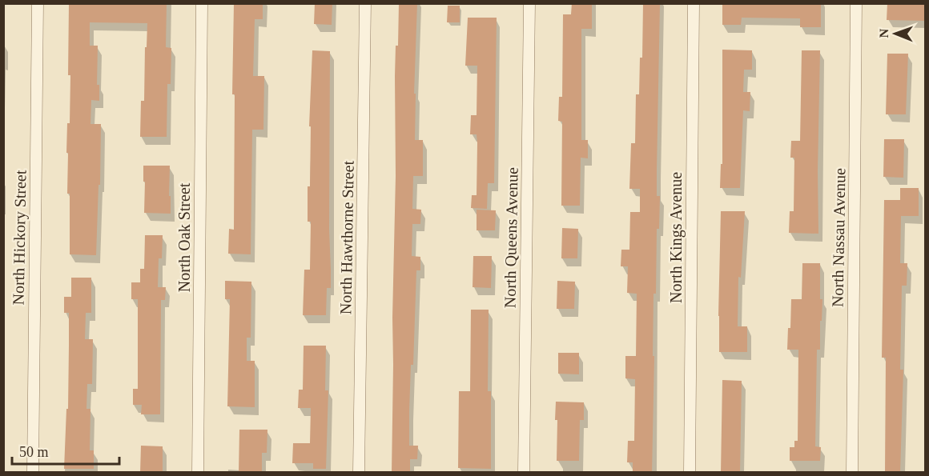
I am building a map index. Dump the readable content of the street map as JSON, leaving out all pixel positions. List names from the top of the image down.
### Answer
{
  "streets": {
    "street": [
      "North Hickory Street",
      "North Oak Street",
      "North Hawthorne Street",
      "North Queens Avenue",
      "North Kings Avenue",
      "North Nassau Avenue"
    ]
  },
  "scale_bar": "50 m",
  "north": "left"
}
